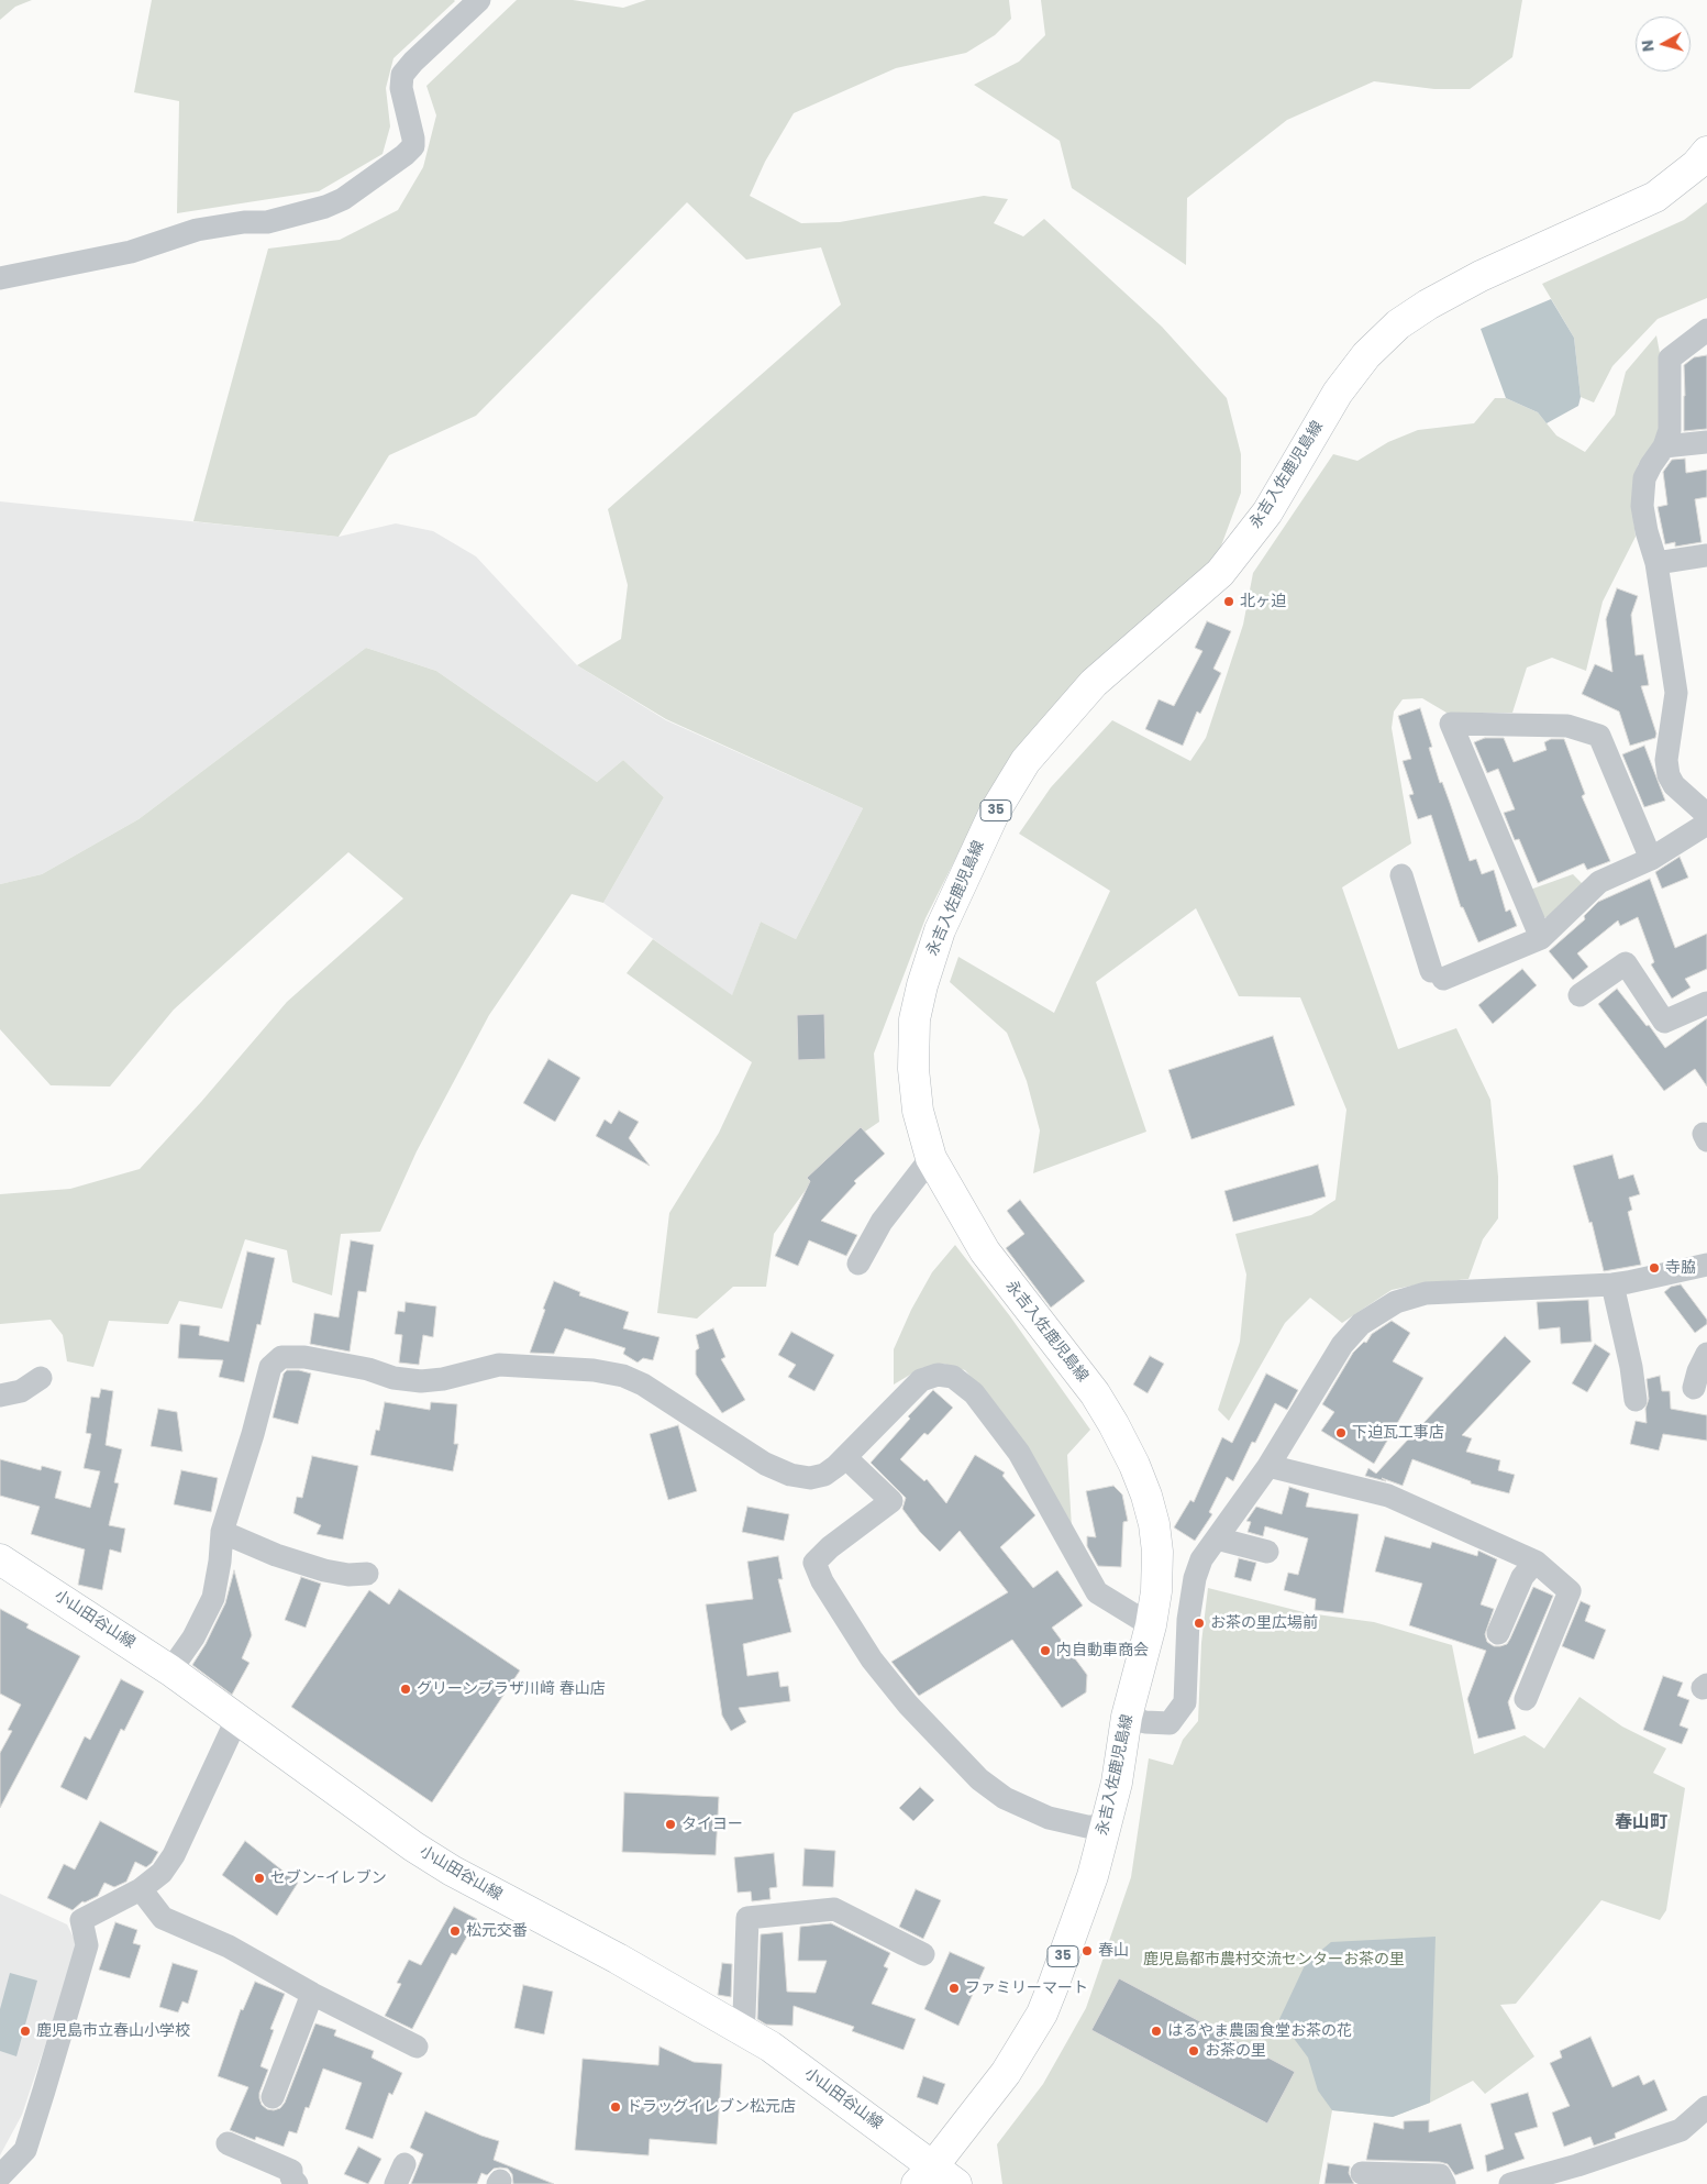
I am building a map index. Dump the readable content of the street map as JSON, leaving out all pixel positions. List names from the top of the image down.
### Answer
{
  "streets": {
    "main road": ["永吉入佐鹿児島線", "35", "小山田谷山線"]
  },
  "crossings": [
    ["永吉入佐鹿児島線", "小山田谷山線"]
  ],
  "districts": ["春山町"],
  "parks": ["鹿児島都市農村交流センターお茶の里"],
  "places": [
    "北ヶ迫",
    "寺脇",
    "下迫瓦工事店",
    "お茶の里広場前",
    "内自動車商会",
    "グリーンプラザ川﨑 春山店",
    "タイヨー",
    "セブン-イレブン",
    "松元交番",
    "春山",
    "ファミリーマート",
    "鹿児島市立春山小学校",
    "はるやま農園食堂お茶の花",
    "お茶の里",
    "ドラッグイレブン松元店"
  ],
  "north": "left"
}
